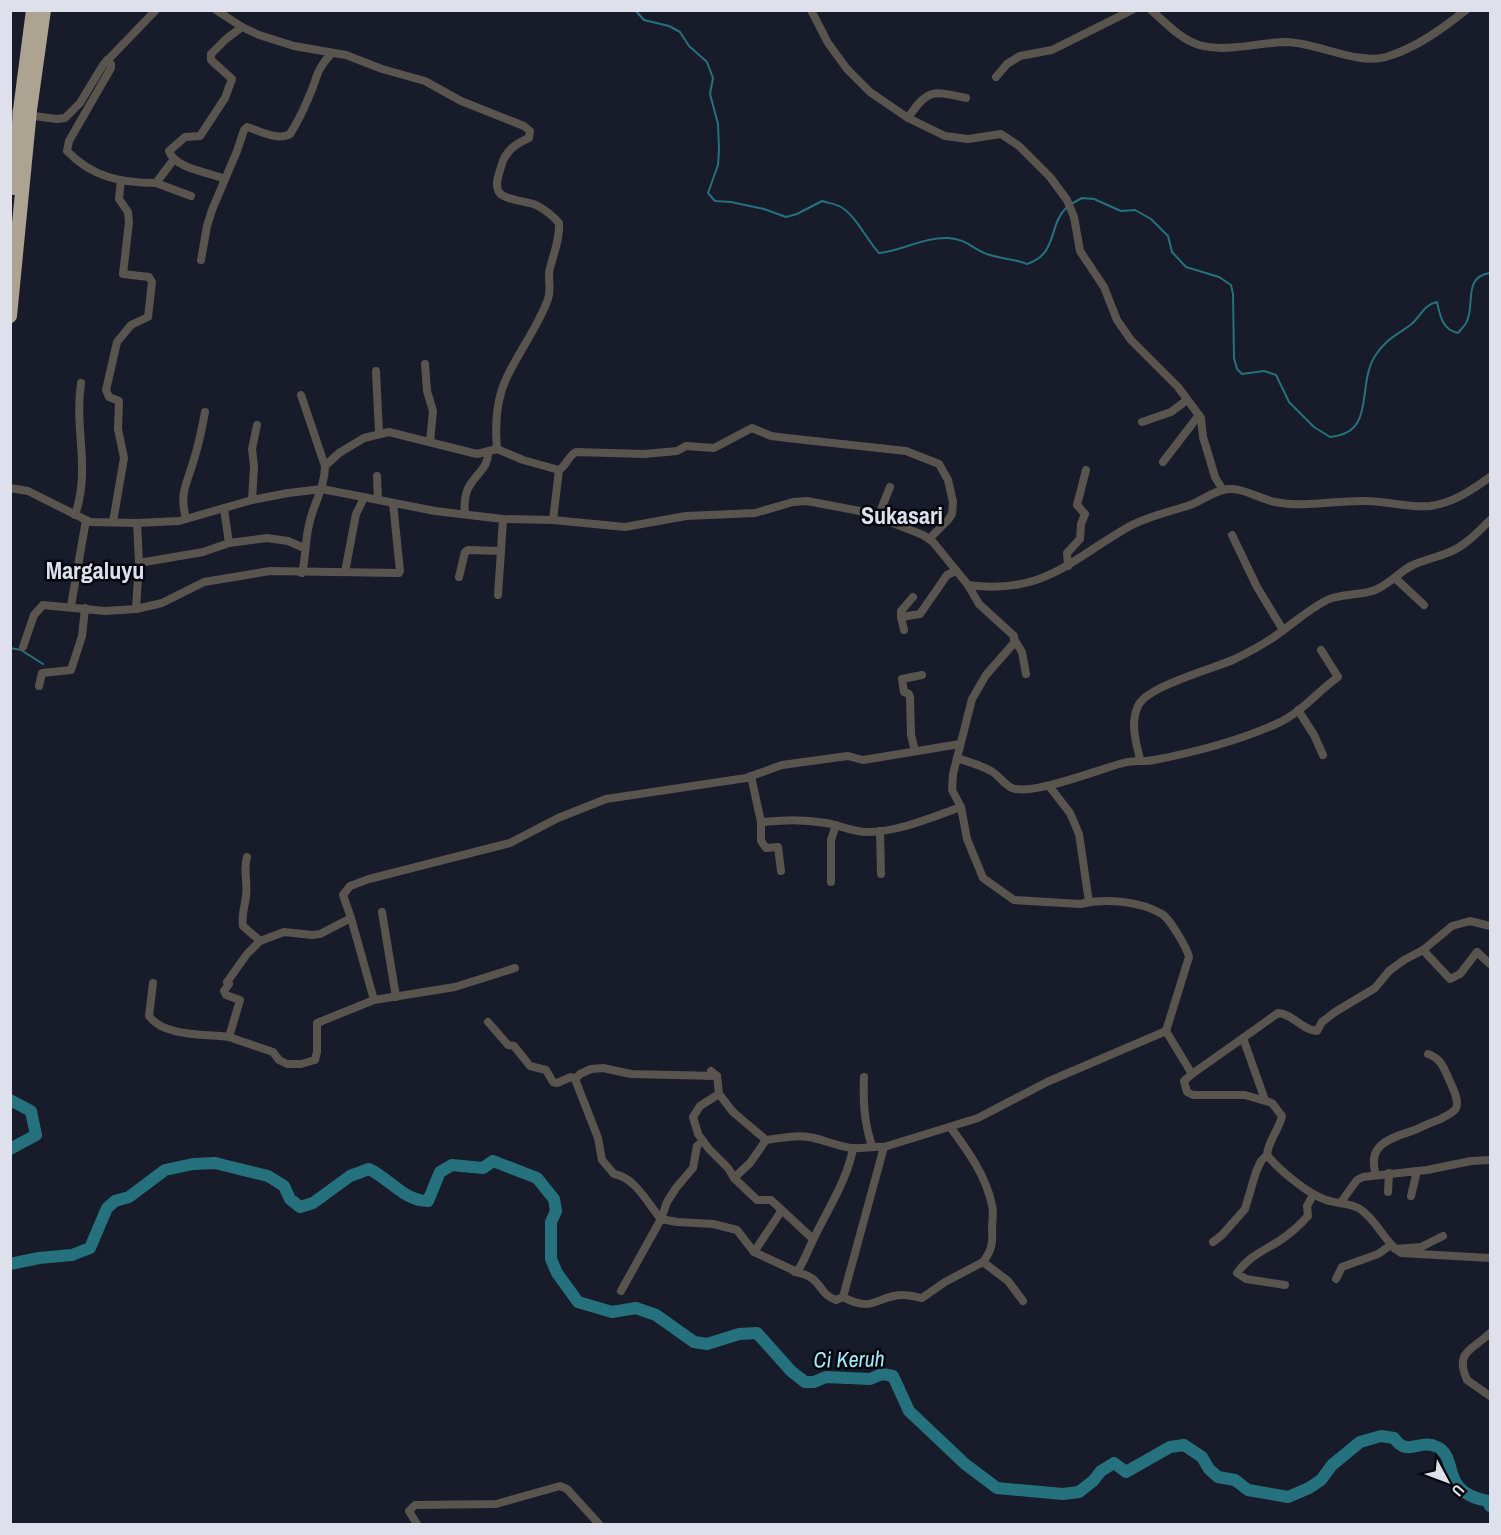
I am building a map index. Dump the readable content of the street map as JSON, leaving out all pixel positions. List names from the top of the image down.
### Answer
{
  "districts": ["Sukasari", "Margaluyu"],
  "water": ["Ci Keruh"],
  "north": "bottom right"
}
